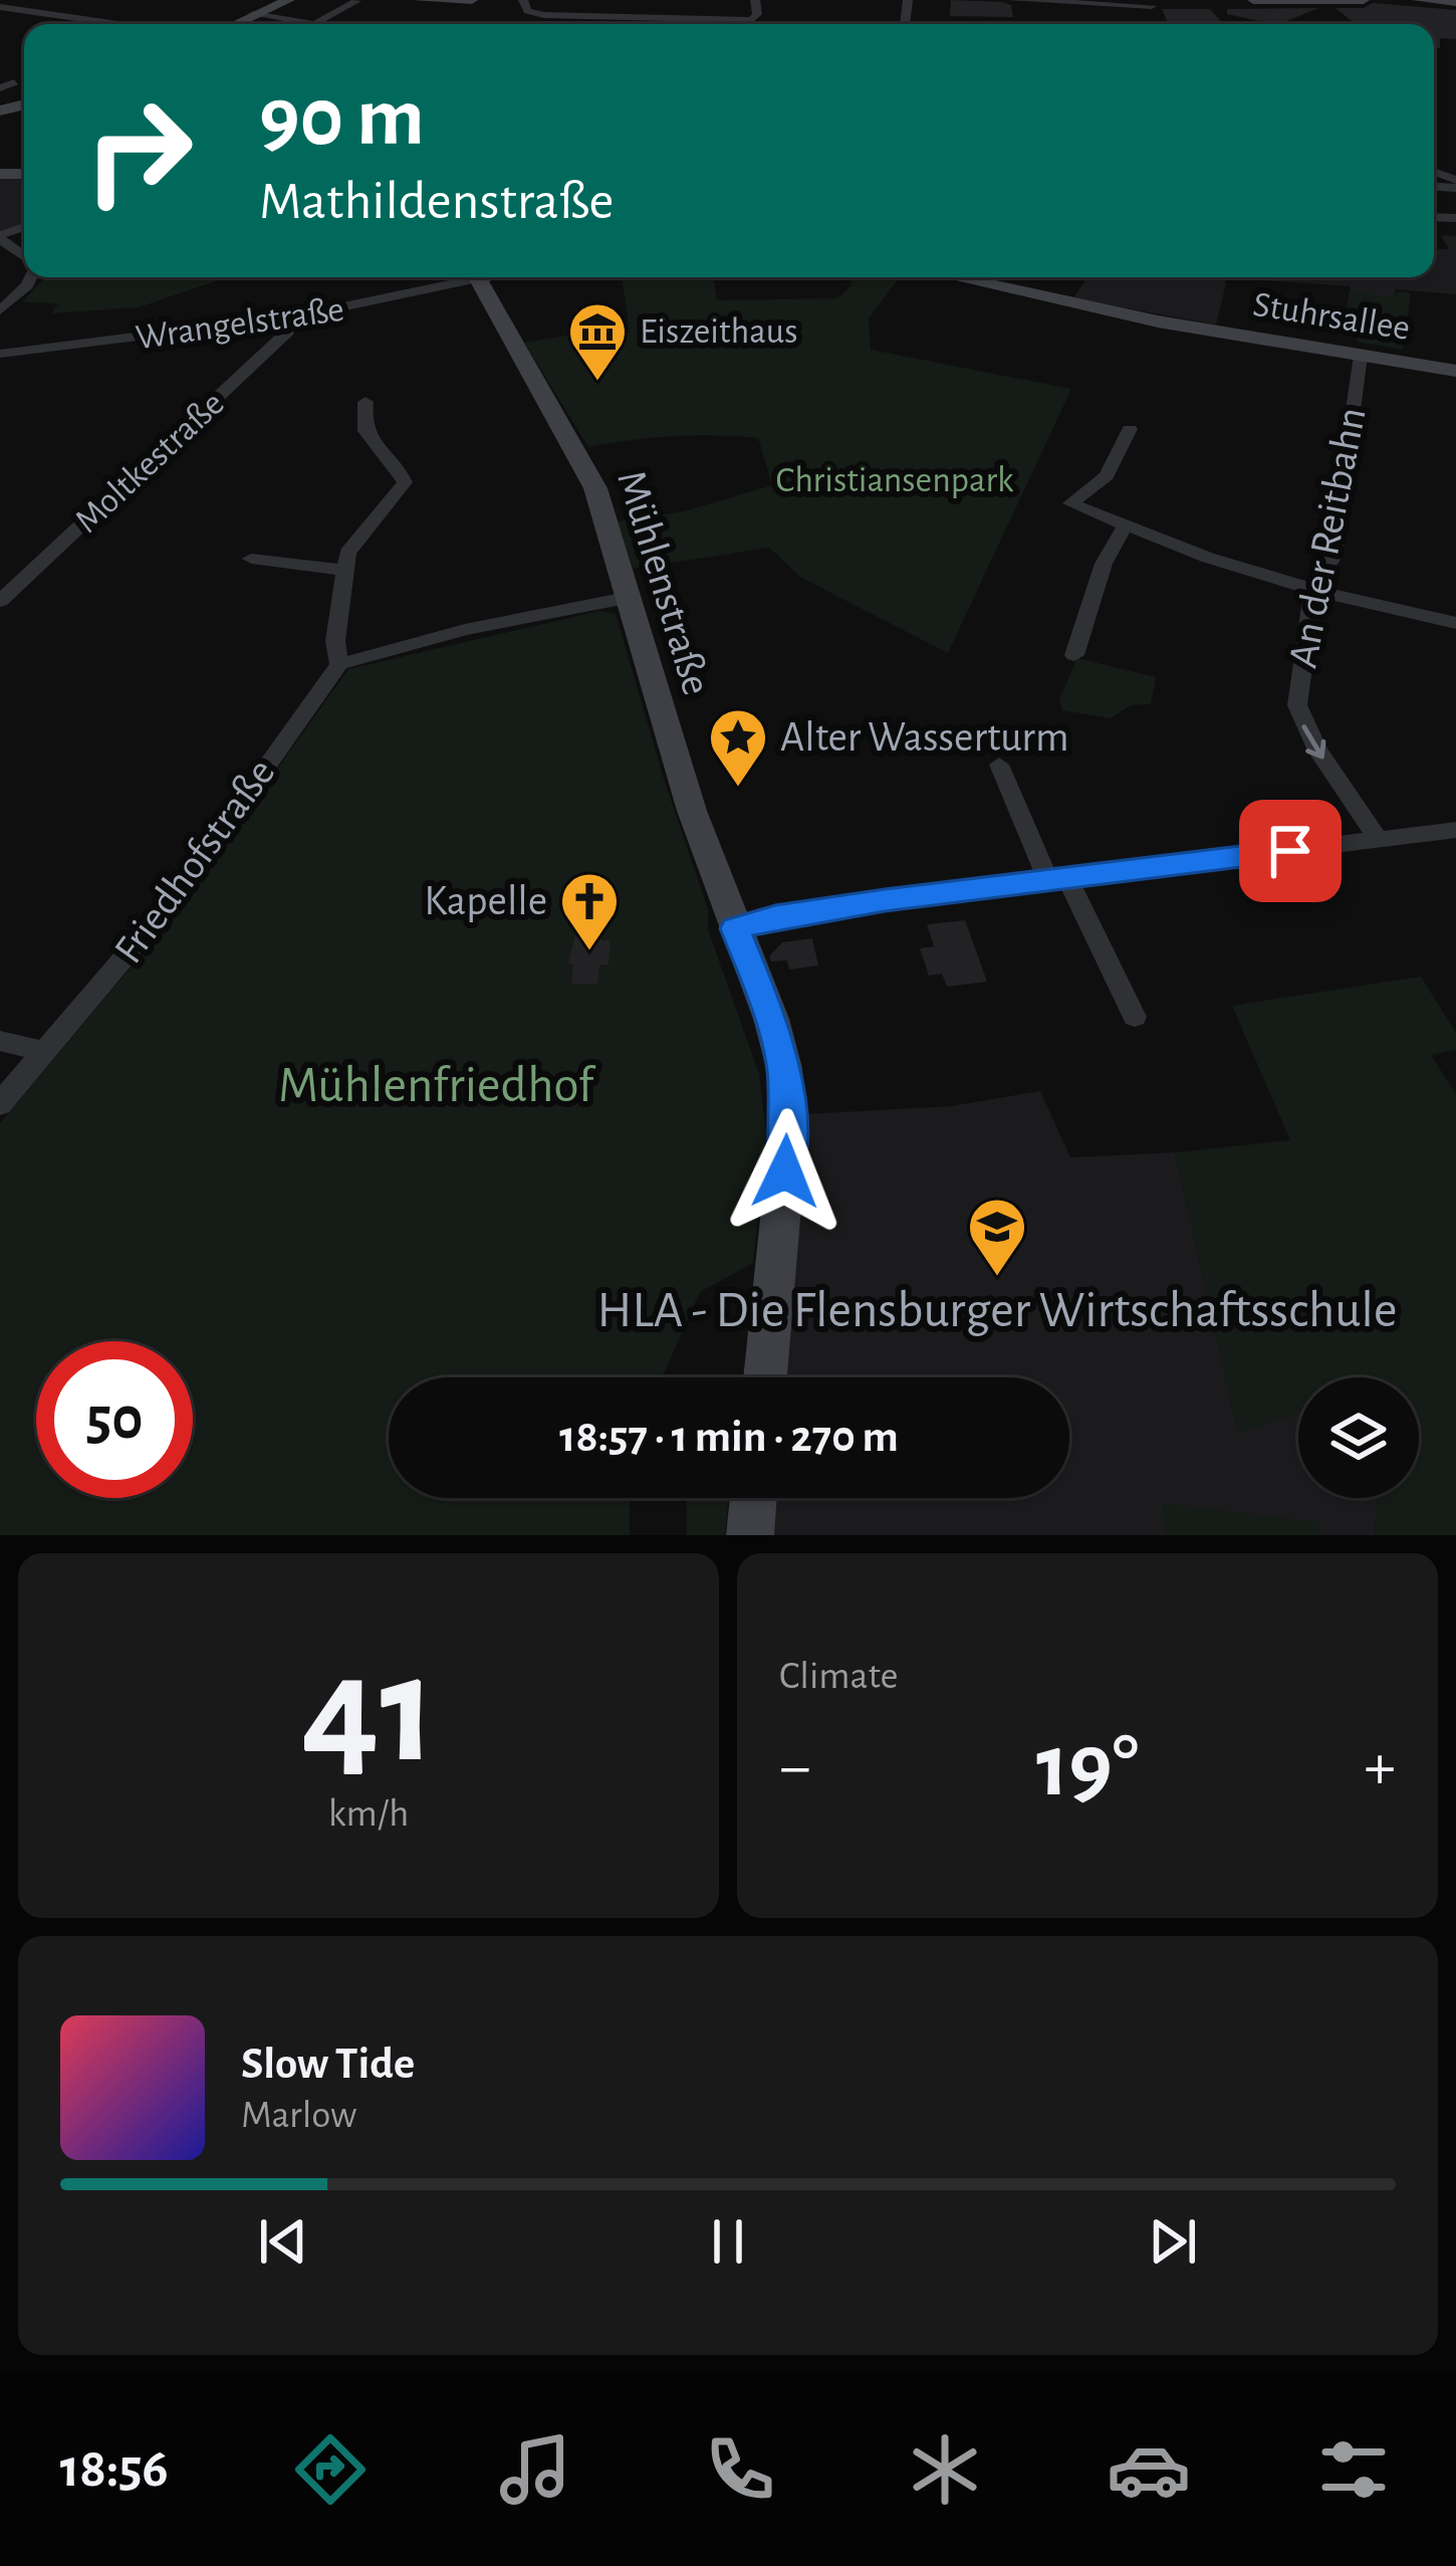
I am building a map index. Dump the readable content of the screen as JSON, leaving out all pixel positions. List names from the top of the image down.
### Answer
{
  "streets": {
    "main road": ["Stuhrsallee", "Mühlenstraße"],
    "street": [
      "Wrangelstraße",
      "Moltkestraße",
      "An der Reitbahn",
      "Friedhofstraße"
    ]
  },
  "crossings": [
    ["Stuhrsallee", "An der Reitbahn"],
    ["Wrangelstraße", "Moltkestraße"]
  ],
  "one_way": ["An der Reitbahn"],
  "parks": ["Christiansenpark", "Mühlenfriedhof"],
  "places": {
    "museum": ["Eiszeithaus"],
    "place": ["Alter Wasserturm"],
    "church": ["Kapelle"],
    "school or university": ["HLA - Die Flensburger Wirtschaftsschule"]
  },
  "page": {
    "turn": ["90 m", "Mathildenstraße"],
    "limit": "50",
    "trip": "18:57 · 1 min · 270 m",
    "tile": [
      ["41", "km/h"],
      "Climate"
    ],
    "heat": ["−", "19°", "+"],
    "song": ["Slow Tide", "Marlow"],
    "tabs": "18:56"
  }
}
